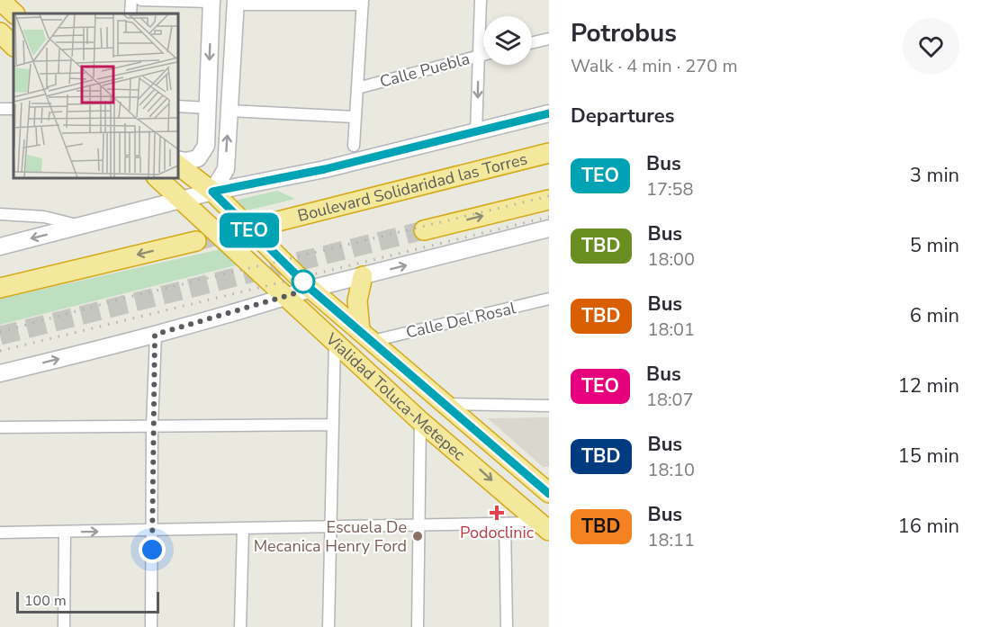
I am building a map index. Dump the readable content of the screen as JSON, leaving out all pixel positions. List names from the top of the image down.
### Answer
{
  "streets": {
    "highway": ["Boulevard Solidaridad las Torres", "Vialidad Toluca-Metepec"],
    "street": ["Calle Puebla", "Calle Del Rosal"]
  },
  "crossings": [
    ["Calle Del Rosal", "Vialidad Toluca-Metepec"]
  ],
  "places": {
    "health": ["Podoclinic"],
    "other": ["Escuela De Mecanica Henry Ford"]
  },
  "lines": ["bus line TEO"],
  "scale_bar": "100 m",
  "page": {
    "on_map": "TEO",
    "heading": [
      ["Potrobus", "Walk · 4 min · 270 m"],
      "Departures"
    ],
    "list": [
      {
        "mark": "TEO",
        "name": "Bus",
        "note": "17:58",
        "value": "3 min"
      },
      {
        "mark": "TBD",
        "name": "Bus",
        "note": "18:00",
        "value": "5 min"
      },
      {
        "mark": "TBD",
        "name": "Bus",
        "note": "18:01",
        "value": "6 min"
      },
      {
        "mark": "TEO",
        "name": "Bus",
        "note": "18:07",
        "value": "12 min"
      },
      {
        "mark": "TBD",
        "name": "Bus",
        "note": "18:10",
        "value": "15 min"
      },
      {
        "mark": "TBD",
        "name": "Bus",
        "note": "18:11",
        "value": "16 min"
      }
    ],
    "scale": "100 m"
  }
}
